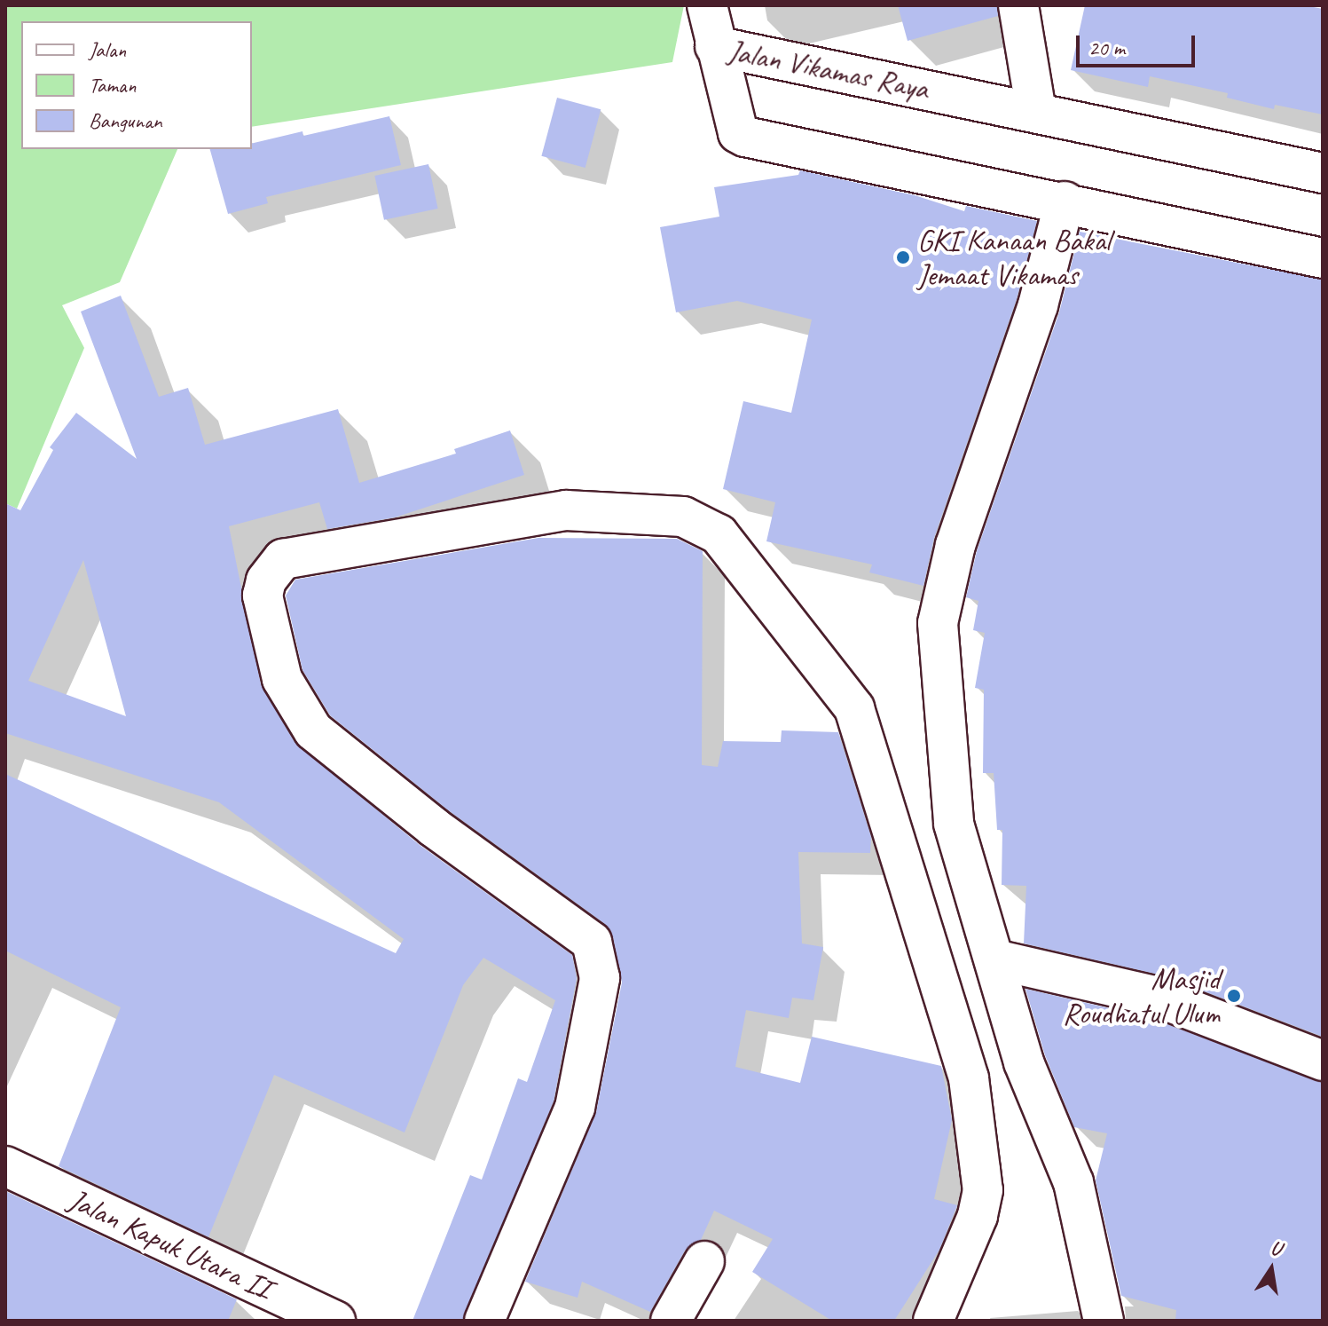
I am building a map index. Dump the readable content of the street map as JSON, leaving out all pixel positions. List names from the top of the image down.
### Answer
{
  "streets": {
    "street": ["Jalan Vikamas Raya", "Jalan Kapuk Utara II"]
  },
  "places": ["GKI Kanaan Bakal Jemaat Vikamas", "Masjid Roudhatul Ulum"],
  "legend": ["Jalan", "Taman", "Bangunan"],
  "scale_bar": "20 m",
  "north": "top"
}
